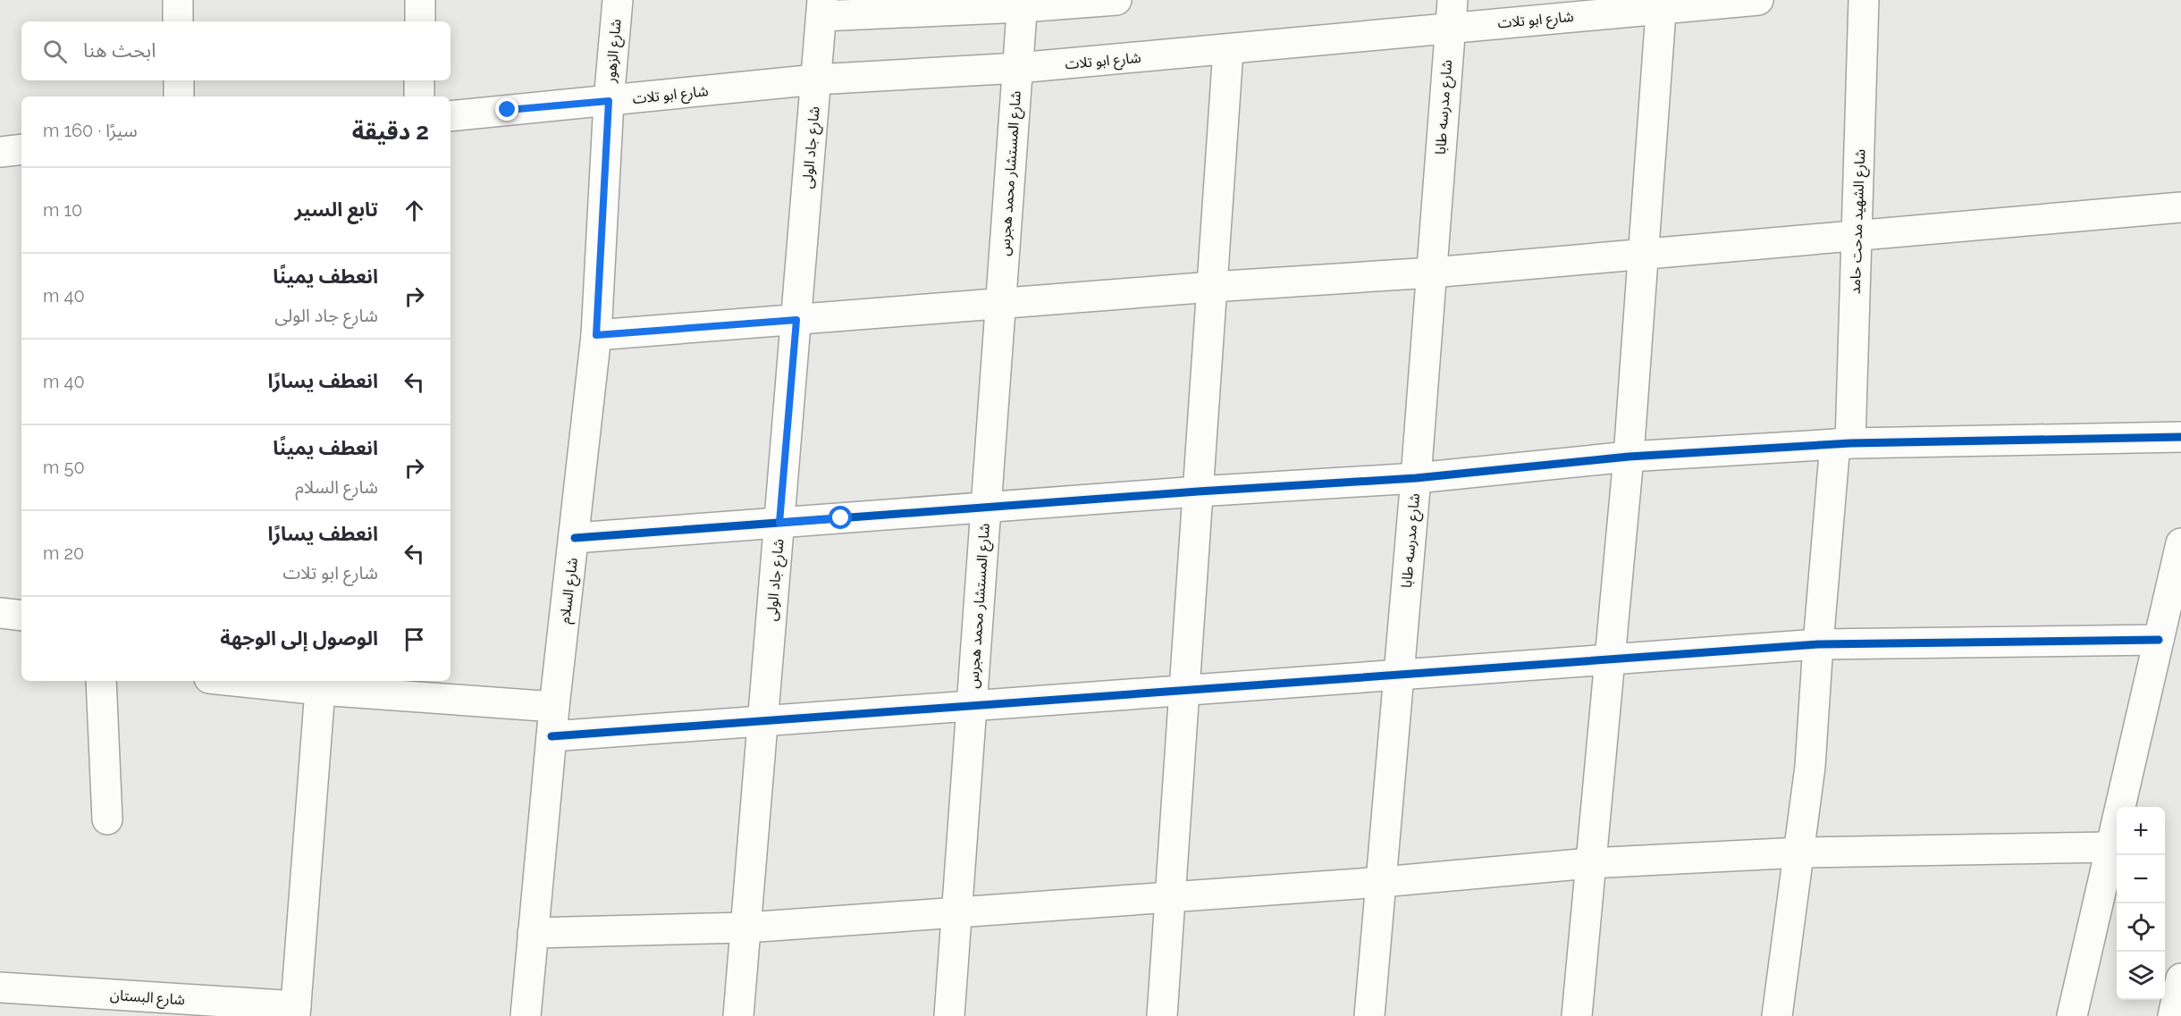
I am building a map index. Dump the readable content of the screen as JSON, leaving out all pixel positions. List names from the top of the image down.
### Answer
{
  "streets": {
    "main road": [
      "شارع ابو تلات",
      "شارع الزهور",
      "شارع مدرسه طابا",
      "شارع جاد الولى",
      "شارع المستشار محمد هجرس",
      "شارع الشهيد مدحت حامد",
      "شارع السلام",
      "شارع البستان"
    ]
  },
  "crossings": [
    ["شارع ابو تلات", "شارع الزهور"],
    ["شارع ابو تلات", "شارع مدرسه طابا"],
    ["شارع ابو تلات", "شارع جاد الولى"],
    ["شارع ابو تلات", "شارع المستشار محمد هجرس"],
    ["شارع ابو تلات", "شارع السلام"],
    ["شارع الزهور", "شارع السلام"]
  ],
  "page": {
    "search": "ابحث هنا",
    "heading": ["2 دقيقة", "سيرًا · 160 m"],
    "list": [
      ["تابع السير", "10 m"],
      ["انعطف يمينًا", "شارع جاد الولى", "40 m"],
      ["انعطف يسارًا", "40 m"],
      ["انعطف يمينًا", "شارع السلام", "50 m"],
      ["انعطف يسارًا", "شارع ابو تلات", "20 m"],
      "الوصول إلى الوجهة"
    ],
    "map_buttons": ["+", "−"]
  }
}
